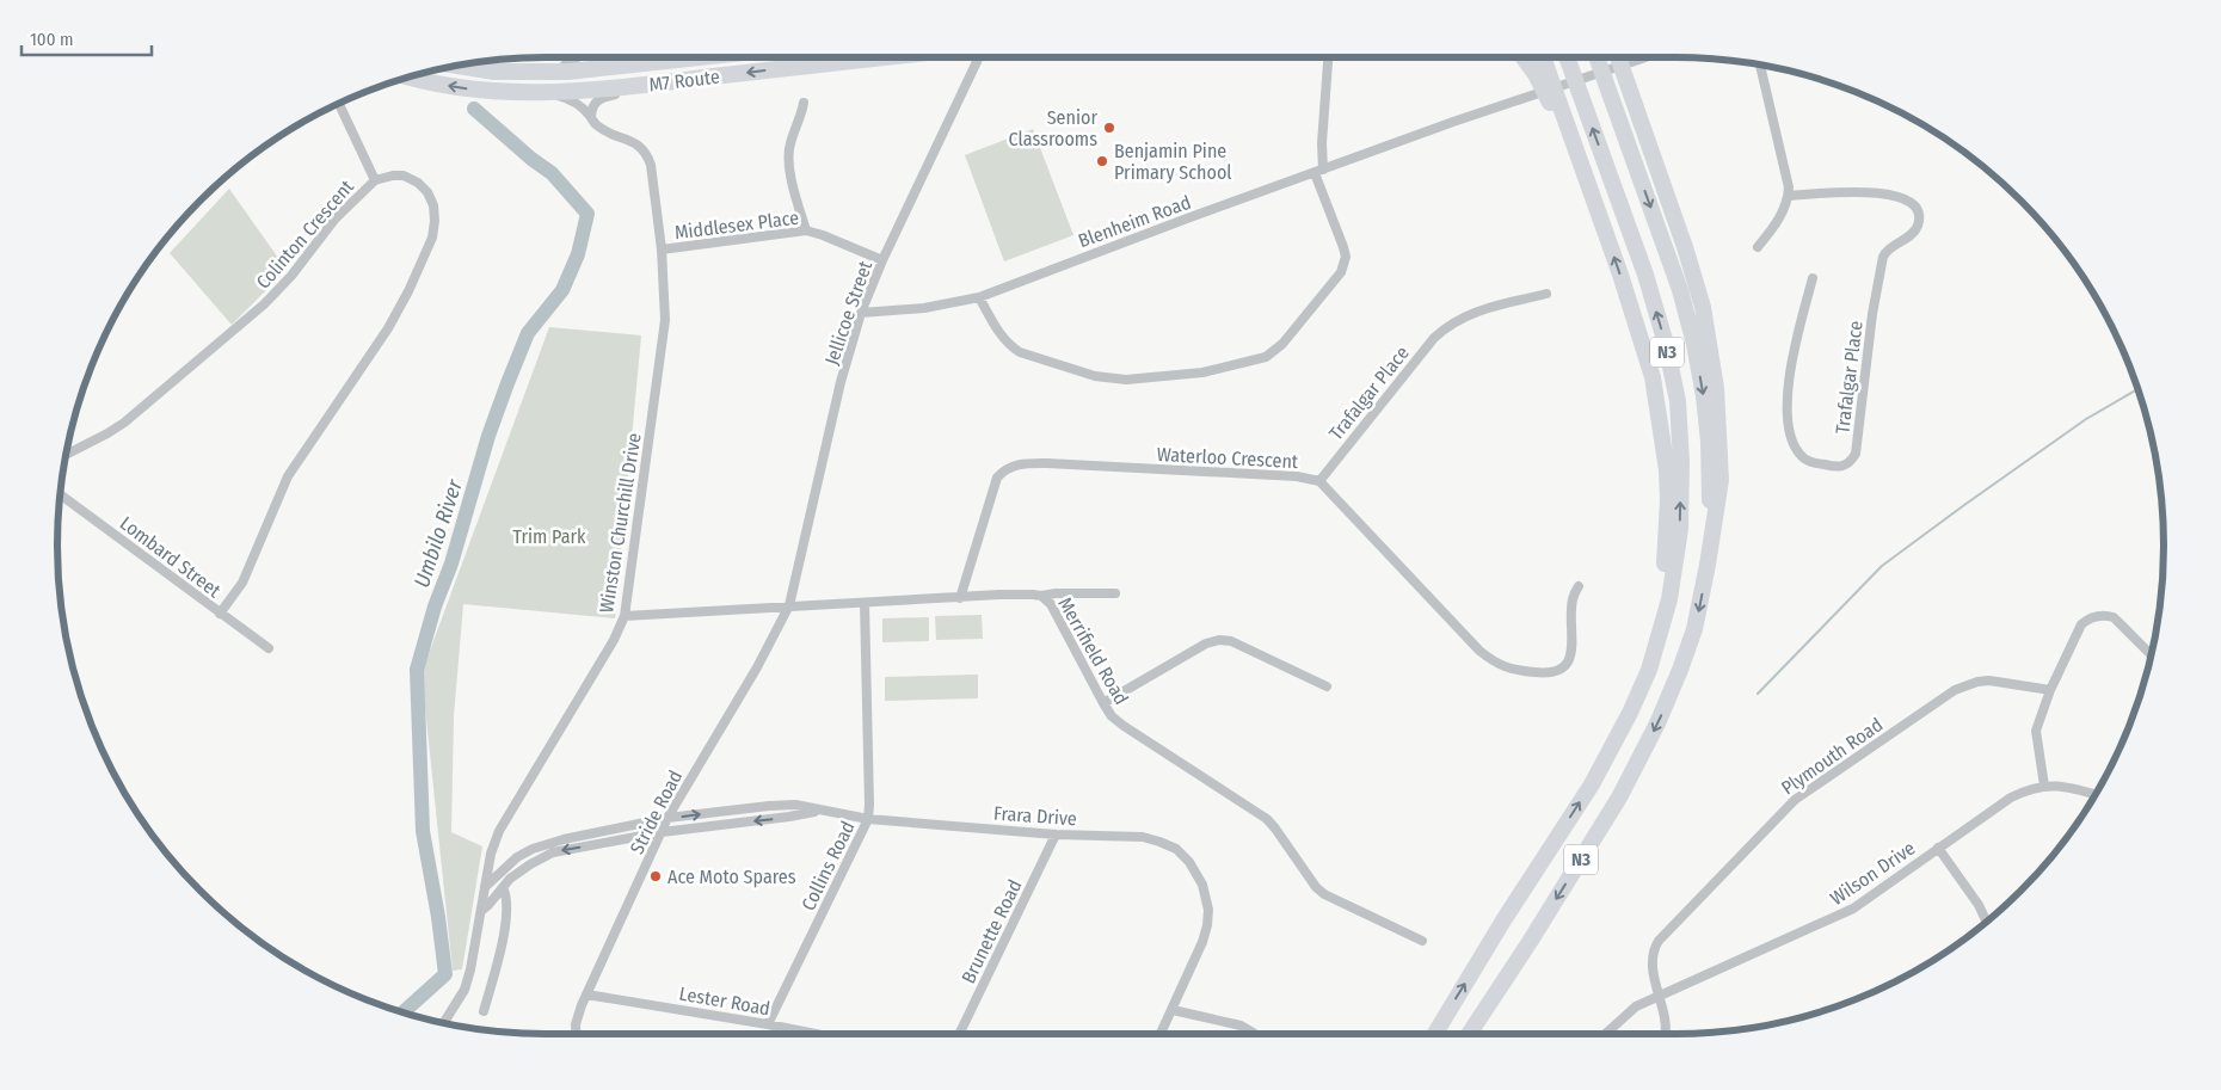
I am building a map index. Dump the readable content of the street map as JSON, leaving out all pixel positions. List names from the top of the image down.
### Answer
{
  "streets": {
    "highway": ["M7 Route", "N3"],
    "street": [
      "Blenheim Road",
      "Middlesex Place",
      "Colinton Crescent",
      "Jellicoe Street",
      "Trafalgar Place",
      "Waterloo Crescent",
      "Winston Churchill Drive",
      "Lombard Street",
      "Merrifield Road",
      "Plymouth Road",
      "Stride Road",
      "Frara Drive",
      "Collins Road",
      "Wilson Drive",
      "Brunette Road",
      "Lester Road"
    ]
  },
  "crossings": [
    ["M7 Route", "Winston Churchill Drive"],
    ["Blenheim Road", "Jellicoe Street"],
    ["Middlesex Place", "Jellicoe Street"],
    ["Middlesex Place", "Winston Churchill Drive"],
    ["Colinton Crescent", "Lombard Street"],
    ["Jellicoe Street", "Merrifield Road"],
    ["Jellicoe Street", "Stride Road"],
    ["Trafalgar Place", "Waterloo Crescent"],
    ["Waterloo Crescent", "Merrifield Road"],
    ["Winston Churchill Drive", "Merrifield Road"],
    ["Winston Churchill Drive", "Frara Drive"],
    ["Merrifield Road", "Stride Road"],
    ["Merrifield Road", "Collins Road"],
    ["Plymouth Road", "Wilson Drive"],
    ["Stride Road", "Frara Drive"],
    ["Stride Road", "Lester Road"],
    ["Frara Drive", "Collins Road"],
    ["Frara Drive", "Brunette Road"],
    ["Collins Road", "Lester Road"]
  ],
  "water": ["Umbilo River"],
  "parks": ["Trim Park"],
  "places": ["Senior Classrooms", "Benjamin Pine Primary School", "Ace Moto Spares"],
  "scale_bar": "100 m"
}
